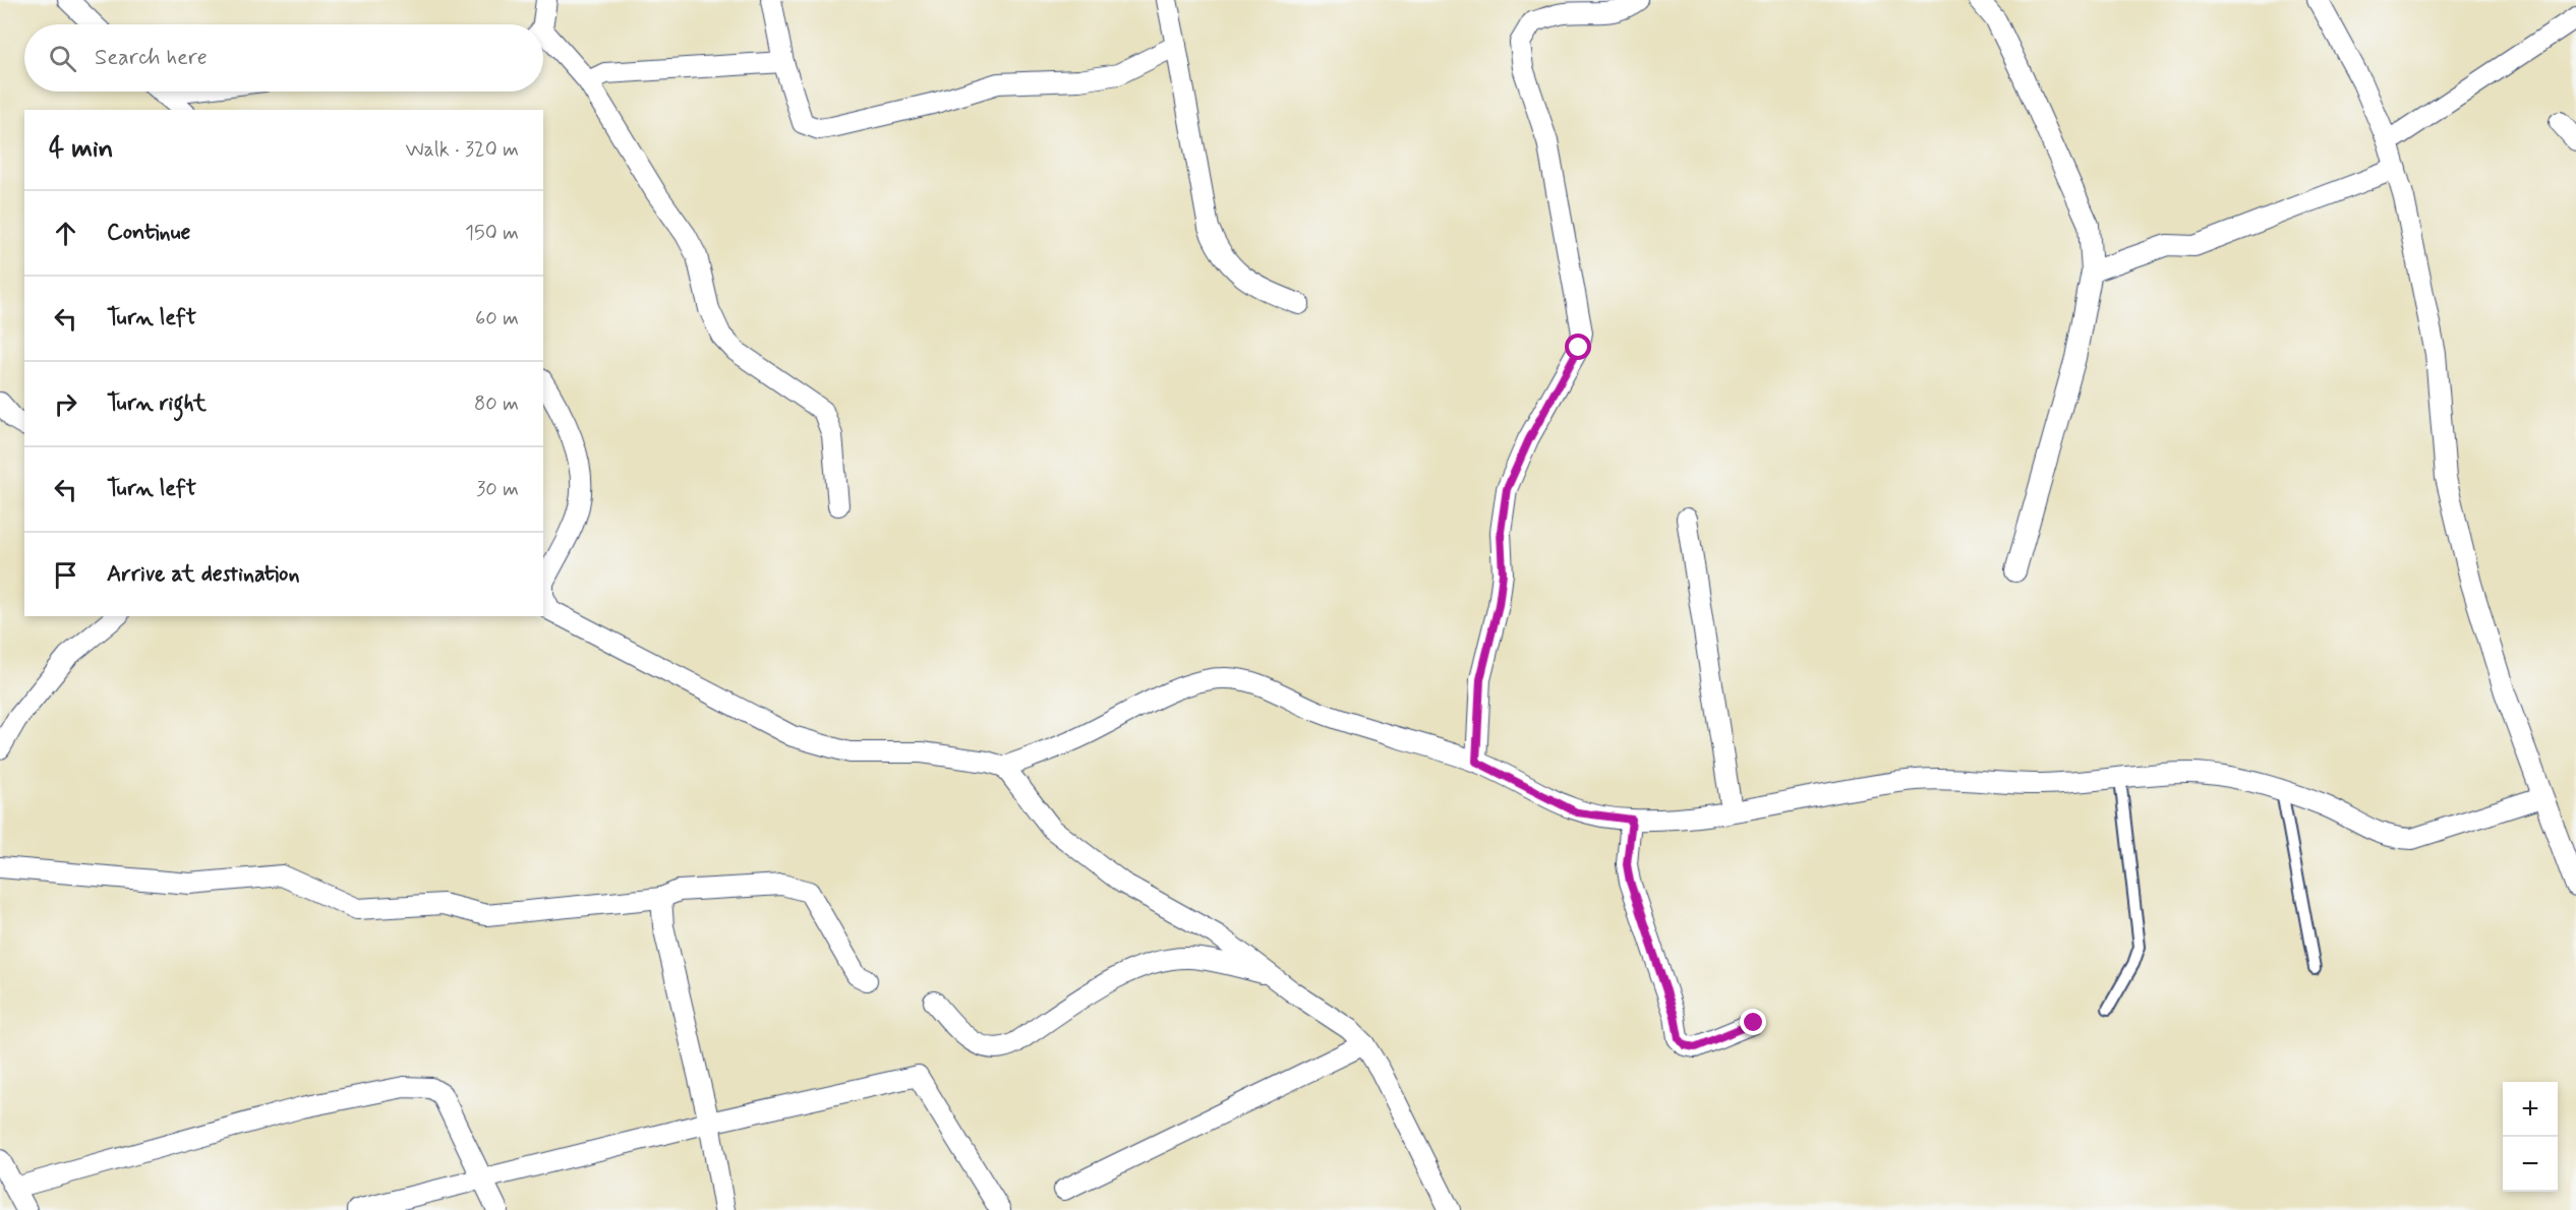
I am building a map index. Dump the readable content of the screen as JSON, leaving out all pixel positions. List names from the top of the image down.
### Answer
{
  "page": {
    "search": "Search here",
    "heading": ["4 min", "Walk · 320 m"],
    "list": [
      ["Continue", "150 m"],
      ["Turn left", "60 m"],
      ["Turn right", "80 m"],
      ["Turn left", "30 m"],
      "Arrive at destination"
    ],
    "map_buttons": ["+", "−"]
  }
}
